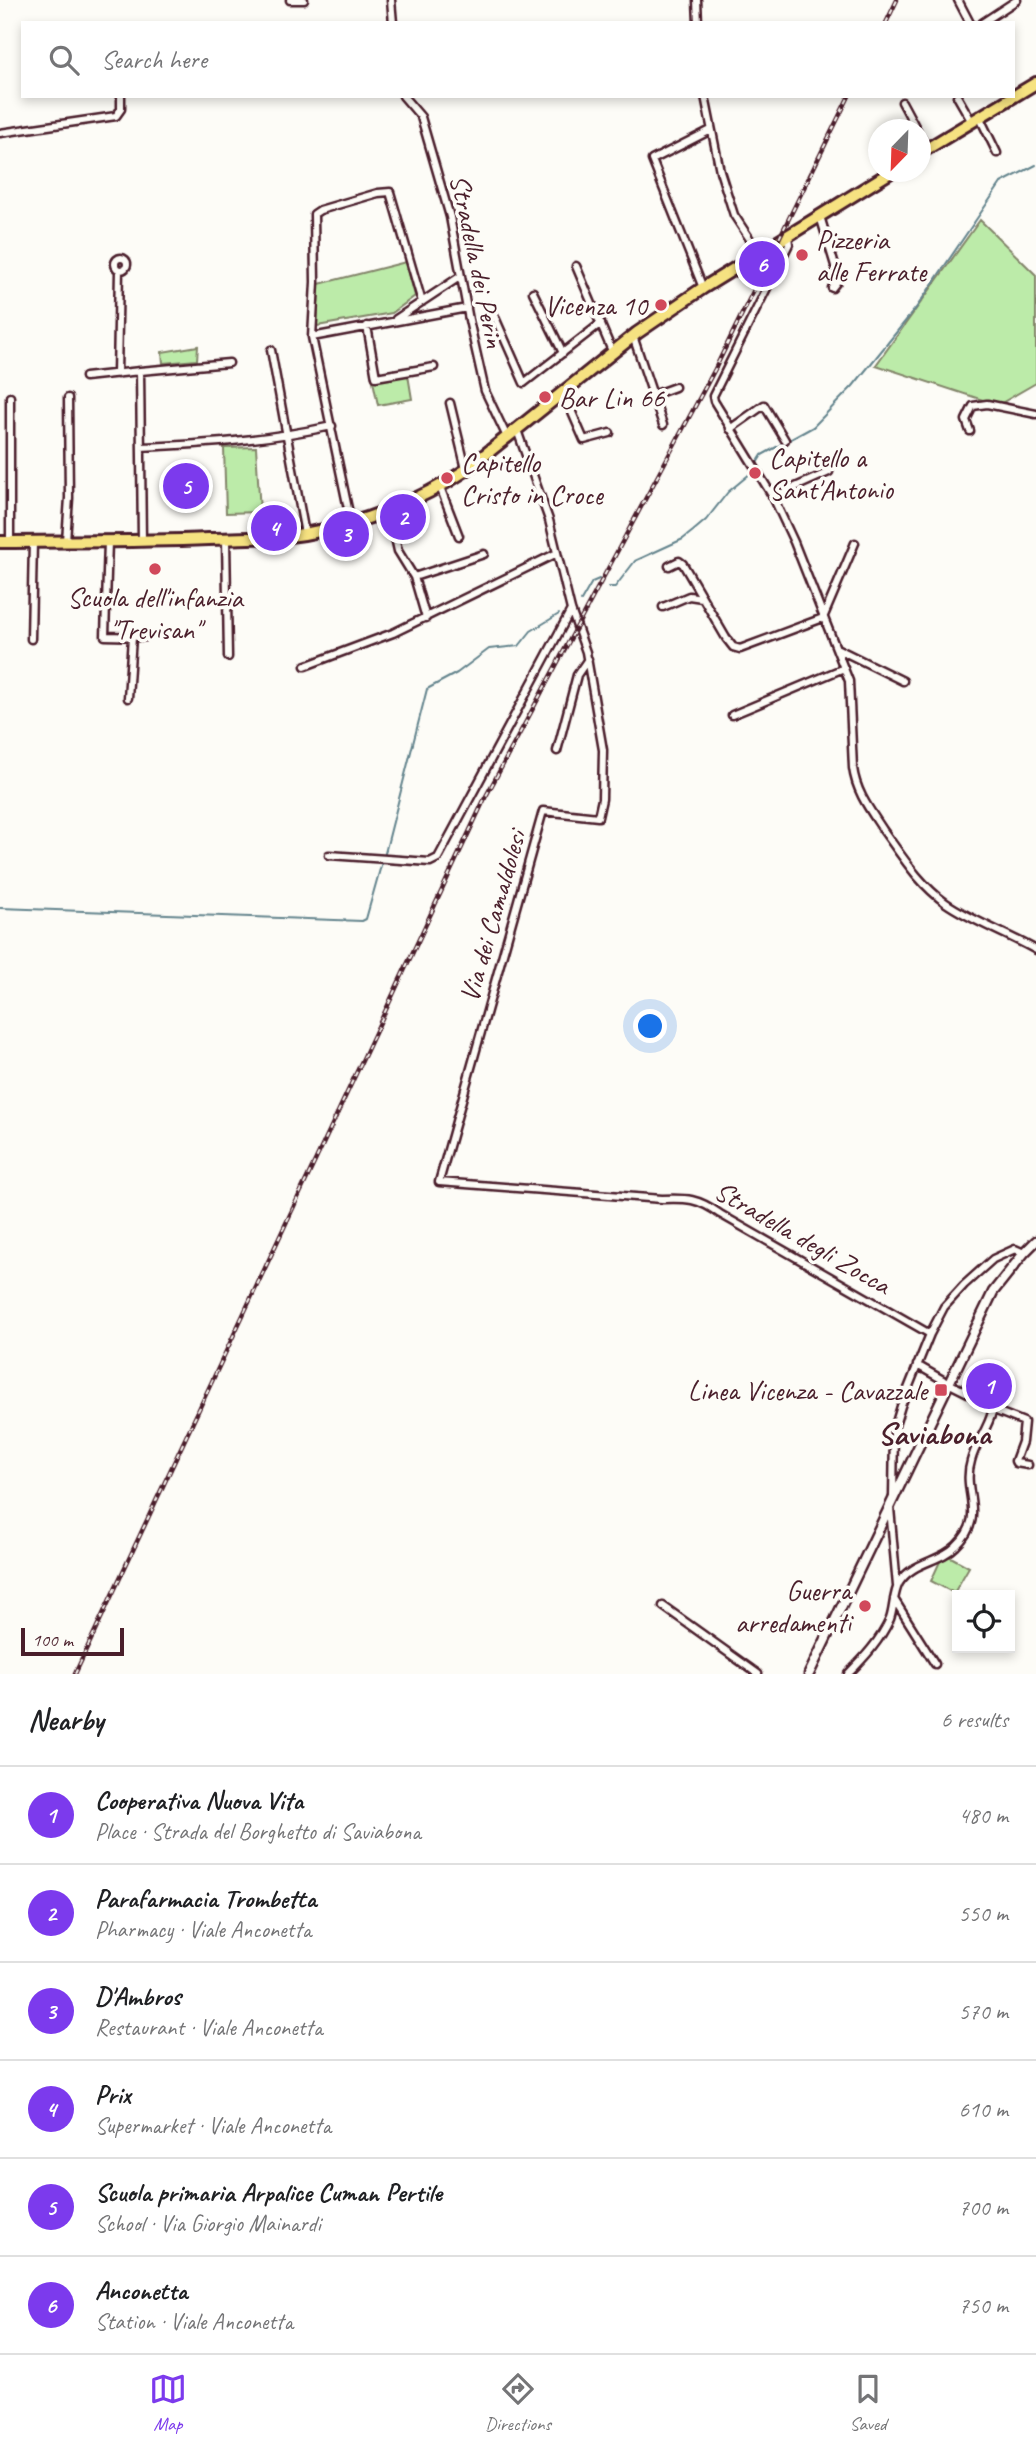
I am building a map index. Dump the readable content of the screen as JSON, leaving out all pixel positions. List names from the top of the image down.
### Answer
{
  "streets": {
    "street": ["Stradella dei Perin", "Via dei Camaldolesi", "Stradella degli Zocca"]
  },
  "crossings": [
    ["Via dei Camaldolesi", "Stradella degli Zocca"]
  ],
  "districts": ["Saviabona"],
  "places": {
    "other": [
      "Pizzeria alle Ferrate",
      "Vicenza 10",
      "Bar Lin 66",
      "Capitello a Sant'Antonio",
      "Capitello Cristo in Croce",
      "Scuola dell'infanzia \"Trevisan\"",
      "Guerra arredamenti"
    ],
    "transit": ["Linea Vicenza - Cavazzale"]
  },
  "scale_bar": "100 m",
  "north": "bottom left",
  "page": {
    "search": "Search here",
    "pins": [
      "6",
      "5",
      "2",
      "4",
      "3",
      "1"
    ],
    "scale": "100 m",
    "heading": ["Nearby", "6 results"],
    "list": [
      {
        "mark": "1",
        "name": "Cooperativa Nuova Vita",
        "note": "Place · Strada del Borghetto di Saviabona",
        "value": "480 m"
      },
      {
        "mark": "2",
        "name": "Parafarmacia Trombetta",
        "note": "Pharmacy · Viale Anconetta",
        "value": "550 m"
      },
      {
        "mark": "3",
        "name": "D'Ambros",
        "note": "Restaurant · Viale Anconetta",
        "value": "570 m"
      },
      {
        "mark": "4",
        "name": "Prix",
        "note": "Supermarket · Viale Anconetta",
        "value": "610 m"
      },
      {
        "mark": "5",
        "name": "Scuola primaria Arpalice Cuman Pertile",
        "note": "School · Via Giorgio Mainardi",
        "value": "700 m"
      },
      {
        "mark": "6",
        "name": "Anconetta",
        "note": "Station · Viale Anconetta",
        "value": "750 m"
      }
    ],
    "nav": ["Map", "Directions", "Saved"]
  }
}
